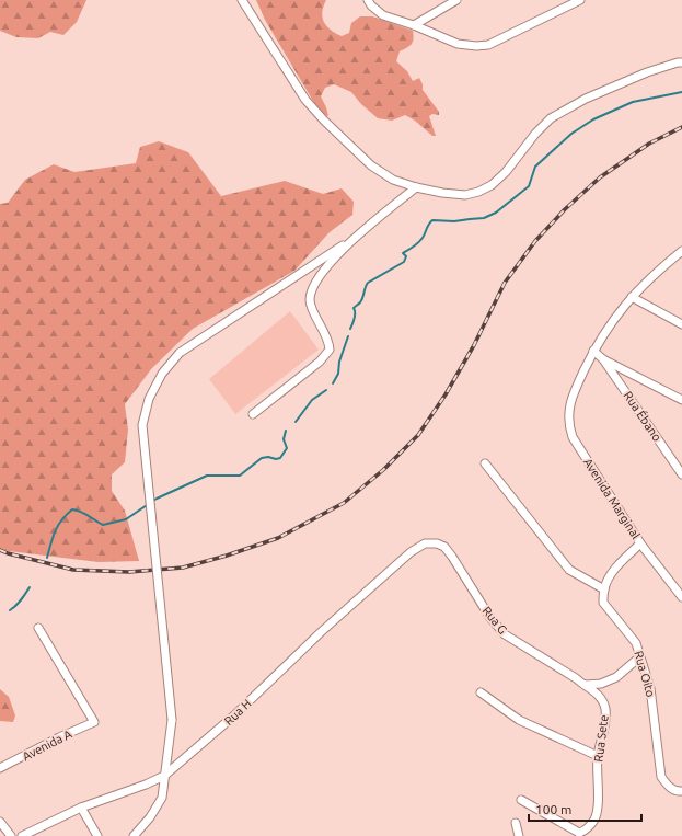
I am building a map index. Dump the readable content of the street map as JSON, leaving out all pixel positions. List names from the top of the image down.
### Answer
{
  "streets": {
    "street": [
      "Rua Ébano",
      "Avenida Marginal",
      "Rua G",
      "Rua Oito",
      "Rua H",
      "Rua Sete",
      "Avenida A"
    ]
  },
  "crossings": [
    ["Rua G", "Rua H"],
    ["Rua G", "Rua Sete"]
  ],
  "scale_bar": "100 m"
}
